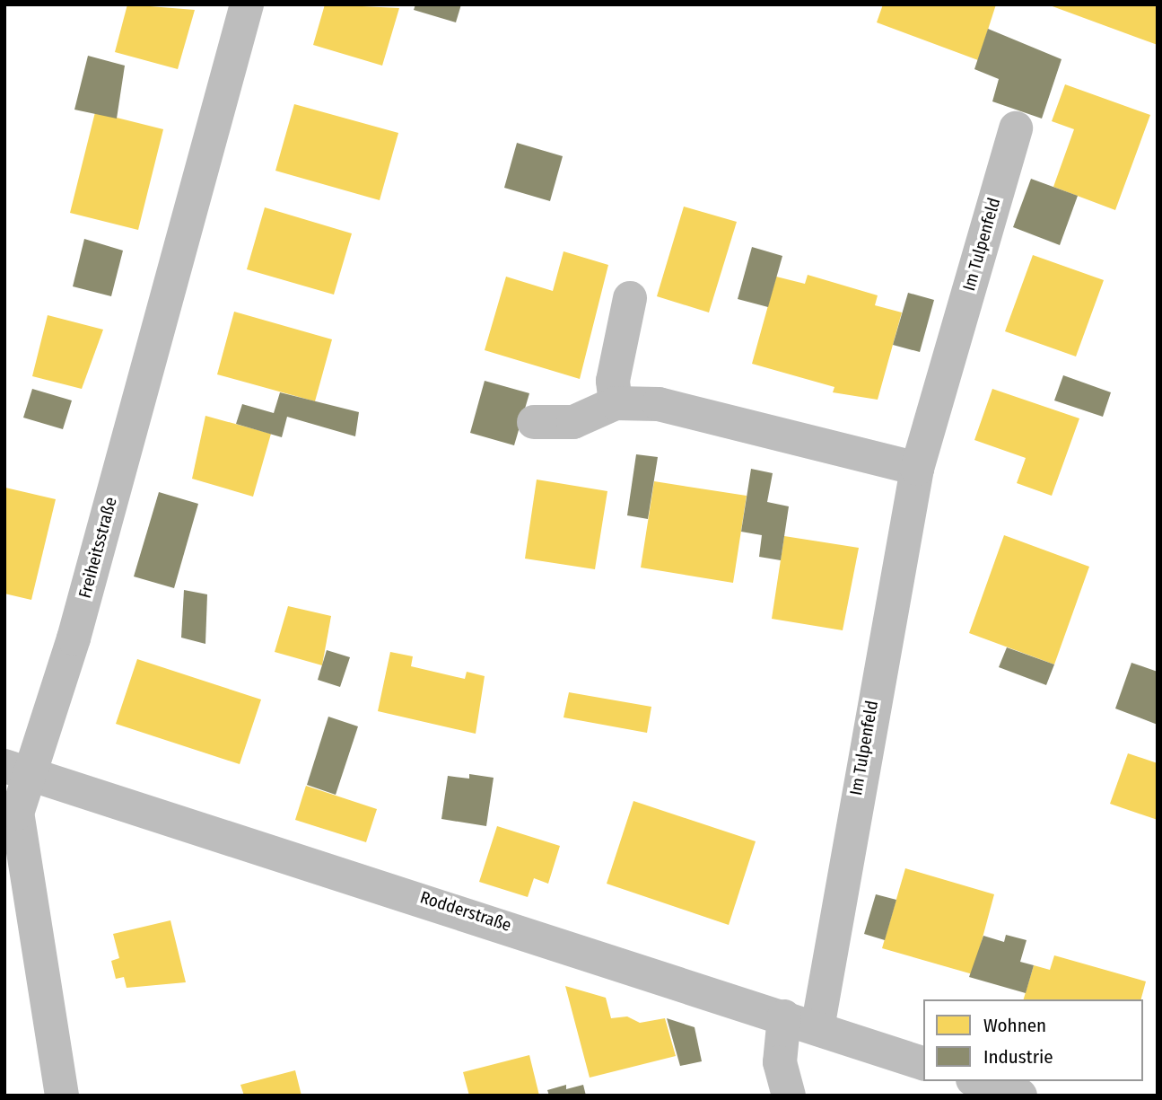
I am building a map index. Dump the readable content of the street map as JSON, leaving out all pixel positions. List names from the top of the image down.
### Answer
{
  "streets": {
    "street": ["Im Tulpenfeld", "Freiheitsstraße", "Rodderstraße"]
  },
  "crossings": [
    ["Im Tulpenfeld", "Rodderstraße"],
    ["Freiheitsstraße", "Rodderstraße"]
  ],
  "legend": ["Wohnen", "Industrie"]
}
